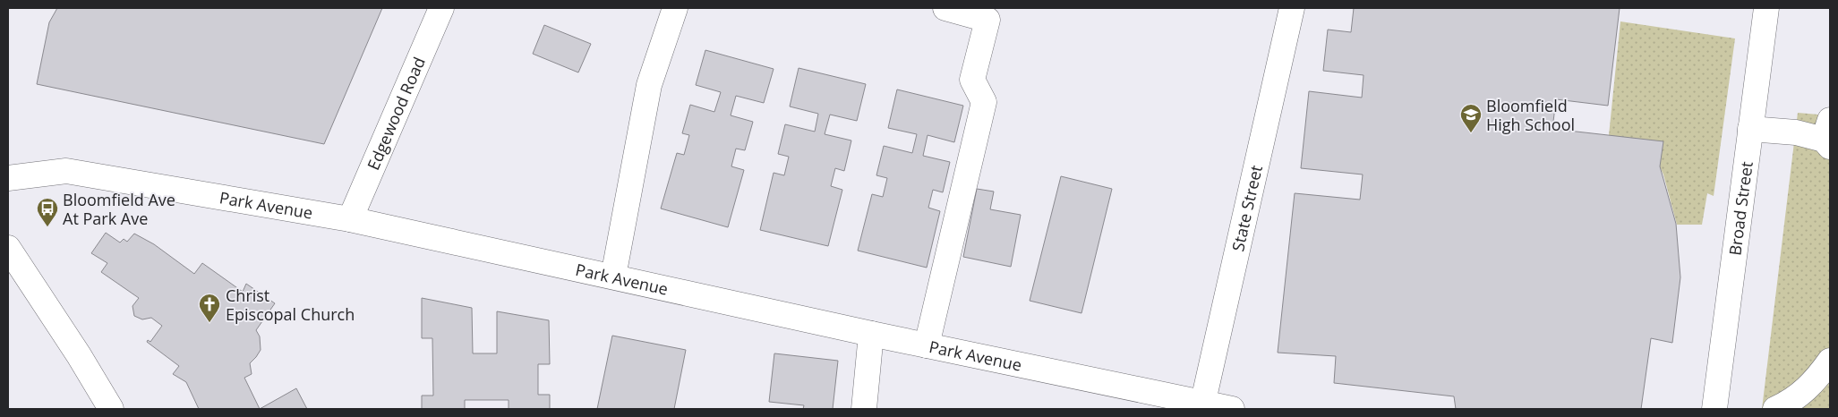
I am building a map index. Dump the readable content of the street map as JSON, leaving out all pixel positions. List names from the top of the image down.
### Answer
{
  "streets": {
    "street": [
      "Edgewood Road",
      "Park Avenue",
      "State Street",
      "Broad Street"
    ]
  },
  "crossings": [
    ["Edgewood Road", "Park Avenue"],
    ["Park Avenue", "State Street"]
  ],
  "places": {
    "school or university": ["Bloomfield High School"],
    "bus stop": ["Bloomfield Ave At Park Ave"],
    "church": ["Christ Episcopal Church"]
  }
}
